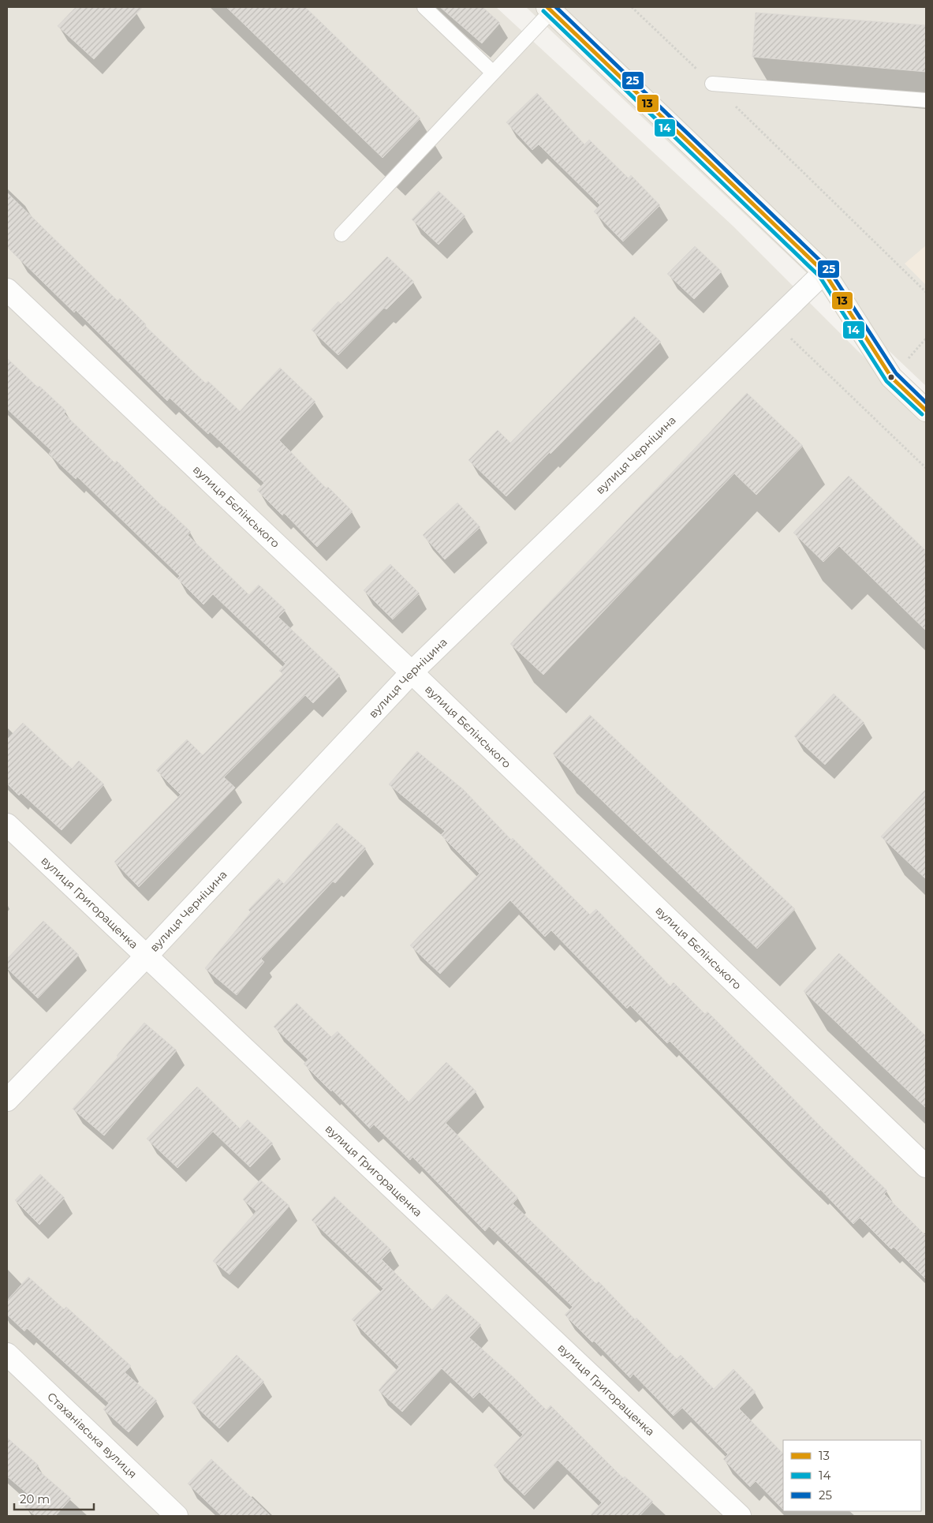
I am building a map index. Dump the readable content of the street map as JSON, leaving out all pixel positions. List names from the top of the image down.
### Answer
{
  "streets": {
    "street": [
      "вулиця Черніцина",
      "вулиця Бєлінського",
      "вулиця Григоращенка",
      "Стаханівська вулиця"
    ]
  },
  "crossings": [
    ["вулиця Черніцина", "вулиця Бєлінського"],
    ["вулиця Черніцина", "вулиця Григоращенка"]
  ],
  "lines": ["transit line 13", "transit line 25", "transit line 14"],
  "legend": ["13", "14", "25"],
  "scale_bar": "20 m"
}
